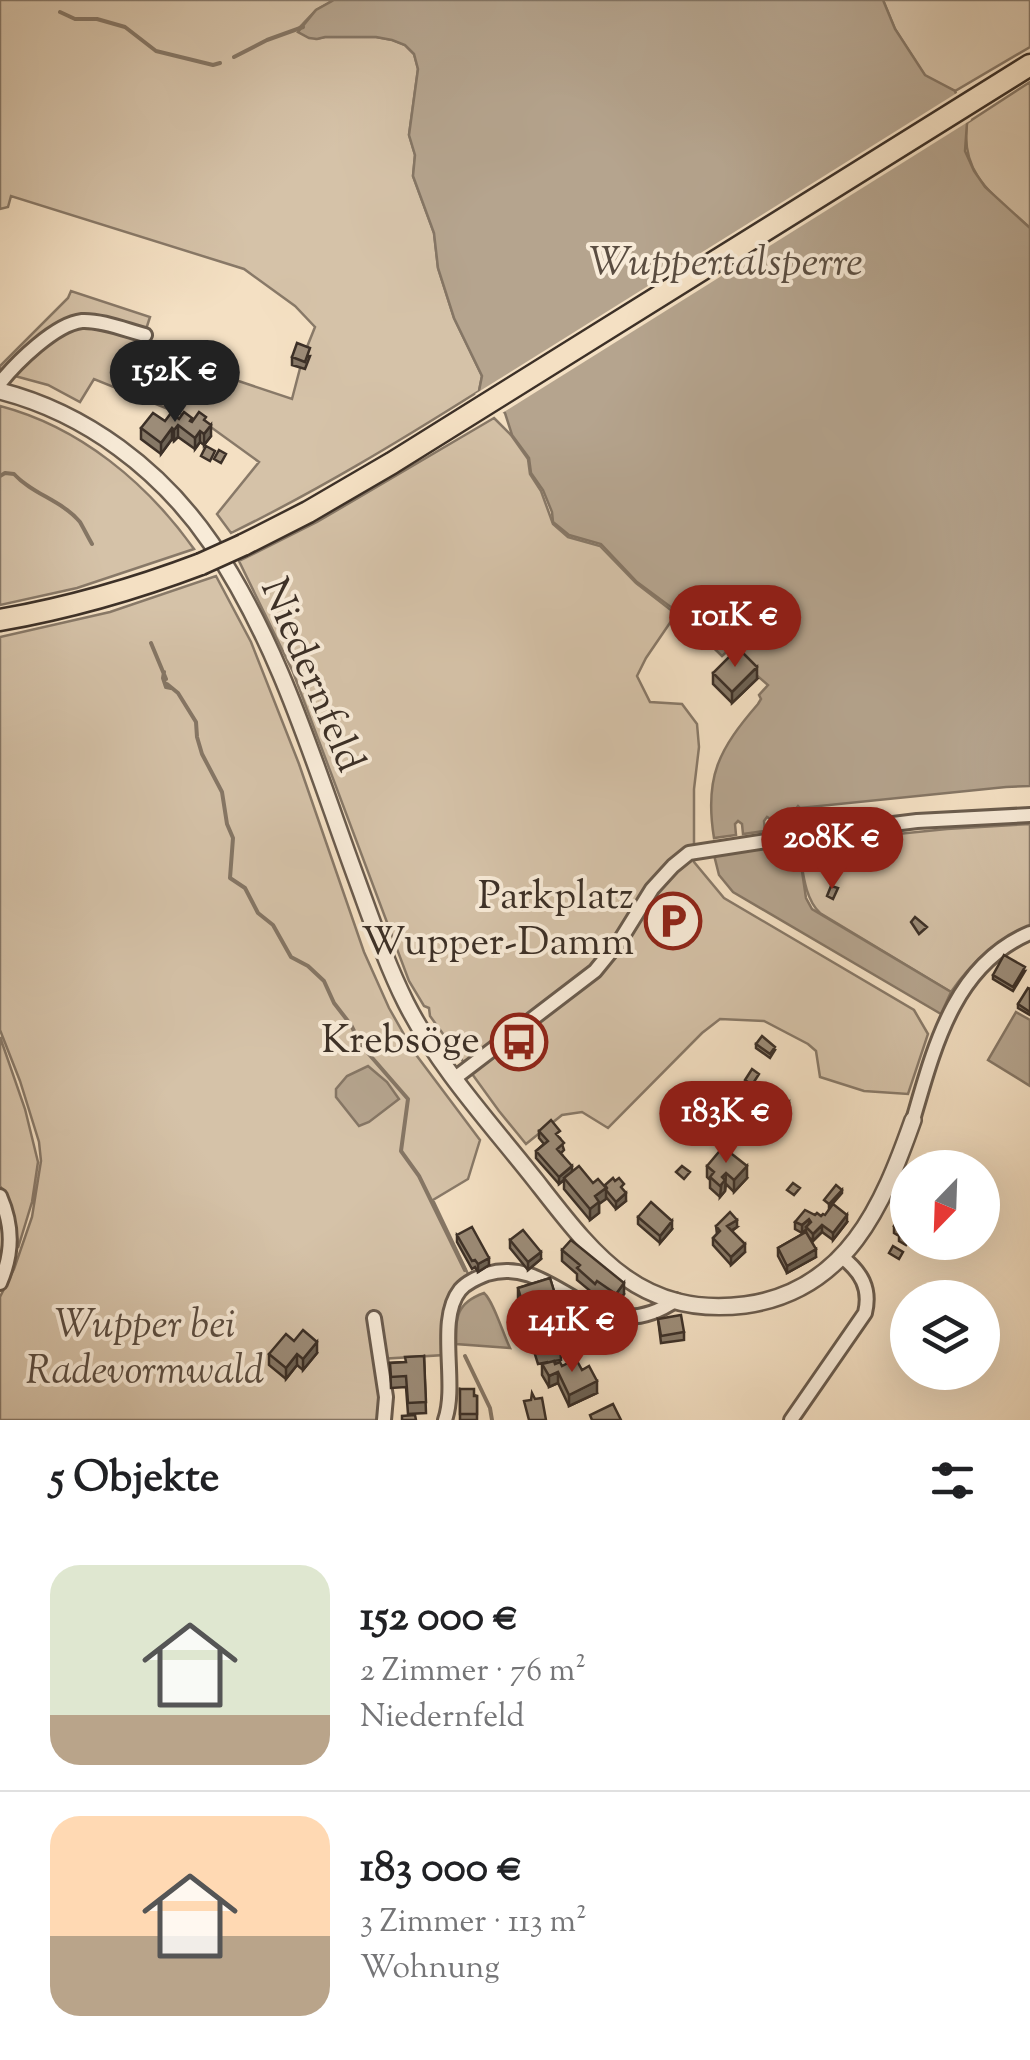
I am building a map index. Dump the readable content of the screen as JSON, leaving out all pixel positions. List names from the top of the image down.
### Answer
{
  "streets": {
    "street": ["Niedernfeld"]
  },
  "water": ["Wuppertalsperre"],
  "parks": ["Wupper bei Radevormwald"],
  "places": {
    "parking": ["Parkplatz Wupper-Damm"],
    "bus stop": ["Krebsöge"]
  },
  "north": "bottom left",
  "page": {
    "price": [
      "152K €",
      "101K €",
      "208K €",
      "183K €",
      "141K €"
    ],
    "heading": "5 Objekte",
    "list": [
      {
        "name": "152 000 €",
        "note": "2 Zimmer · 76 m² · Niedernfeld"
      },
      {
        "name": "183 000 €",
        "note": "3 Zimmer · 113 m² · Wohnung"
      }
    ]
  }
}
